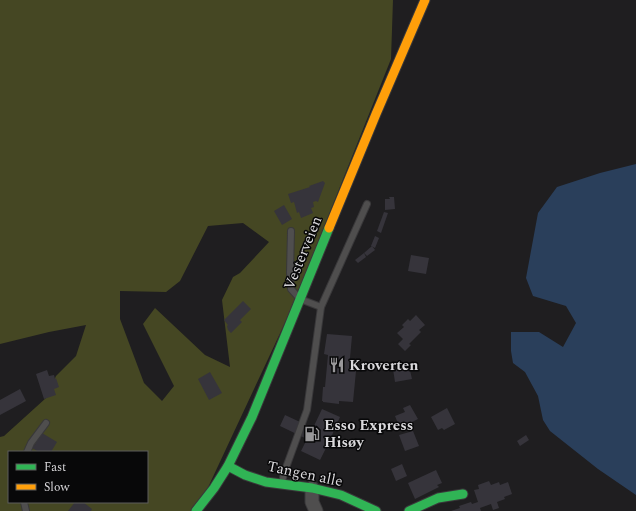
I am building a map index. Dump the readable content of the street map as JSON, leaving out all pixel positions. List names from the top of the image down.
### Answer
{
  "streets": {
    "main road": ["Vesterveien", "Tangen alle"]
  },
  "crossings": [
    ["Vesterveien", "Tangen alle"]
  ],
  "places": {
    "restaurant": ["Kroverten"],
    "fuel station": ["Esso Express Hisøy"]
  },
  "legend": ["Fast", "Slow"]
}
